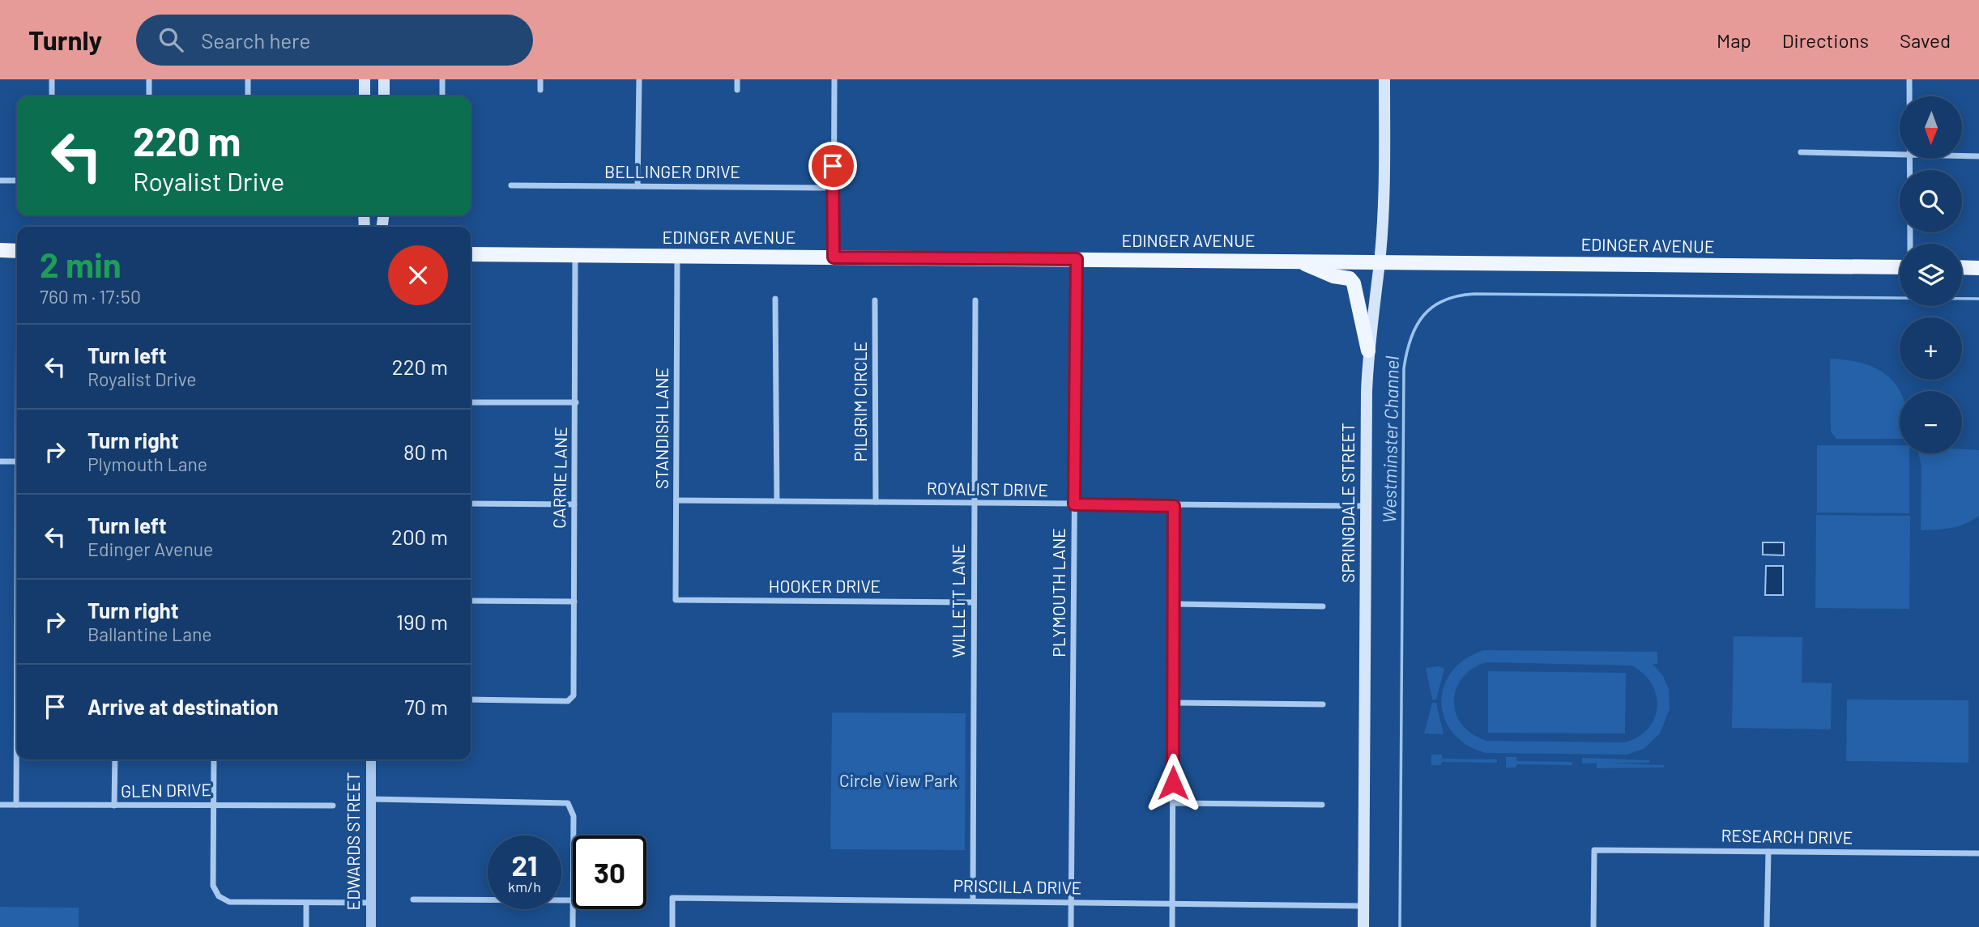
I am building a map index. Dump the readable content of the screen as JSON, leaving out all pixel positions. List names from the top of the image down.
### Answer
{
  "streets": {
    "main road": ["EDINGER AVENUE", "SPRINGDALE STREET"],
    "street": [
      "BELLINGER DRIVE",
      "PILGRIM CIRCLE",
      "STANDISH LANE",
      "CARRIE LANE",
      "ROYALIST DRIVE",
      "HOOKER DRIVE",
      "PLYMOUTH LANE",
      "WILLETT LANE",
      "GLEN DRIVE",
      "RESEARCH DRIVE",
      "EDWARDS STREET",
      "PRISCILLA DRIVE"
    ]
  },
  "crossings": [
    ["EDINGER AVENUE", "STANDISH LANE"],
    ["EDINGER AVENUE", "CARRIE LANE"],
    ["EDINGER AVENUE", "SPRINGDALE STREET"],
    ["EDINGER AVENUE", "PLYMOUTH LANE"],
    ["PILGRIM CIRCLE", "ROYALIST DRIVE"],
    ["STANDISH LANE", "ROYALIST DRIVE"],
    ["STANDISH LANE", "HOOKER DRIVE"],
    ["ROYALIST DRIVE", "SPRINGDALE STREET"],
    ["ROYALIST DRIVE", "PLYMOUTH LANE"],
    ["ROYALIST DRIVE", "WILLETT LANE"],
    ["SPRINGDALE STREET", "PRISCILLA DRIVE"],
    ["HOOKER DRIVE", "WILLETT LANE"],
    ["PLYMOUTH LANE", "PRISCILLA DRIVE"],
    ["WILLETT LANE", "PRISCILLA DRIVE"]
  ],
  "water": ["Westminster Channel"],
  "parks": ["Circle View Park"],
  "north": "bottom",
  "page": {
    "header": "Turnly",
    "search": "Search here",
    "nav": ["Map", "Directions", "Saved"],
    "map_buttons": ["+", "−"],
    "turn": ["220 m", "Royalist Drive"],
    "heading": ["2 min", "760 m · 17:50"],
    "list": [
      {
        "name": "Turn left",
        "note": "Royalist Drive",
        "value": "220 m"
      },
      {
        "name": "Turn right",
        "note": "Plymouth Lane",
        "value": "80 m"
      },
      {
        "name": "Turn left",
        "note": "Edinger Avenue",
        "value": "200 m"
      },
      {
        "name": "Turn right",
        "note": "Ballantine Lane",
        "value": "190 m"
      },
      {
        "name": "Arrive at destination",
        "value": "70 m"
      }
    ],
    "speed": "21 km/h",
    "limit": "30"
  }
}
